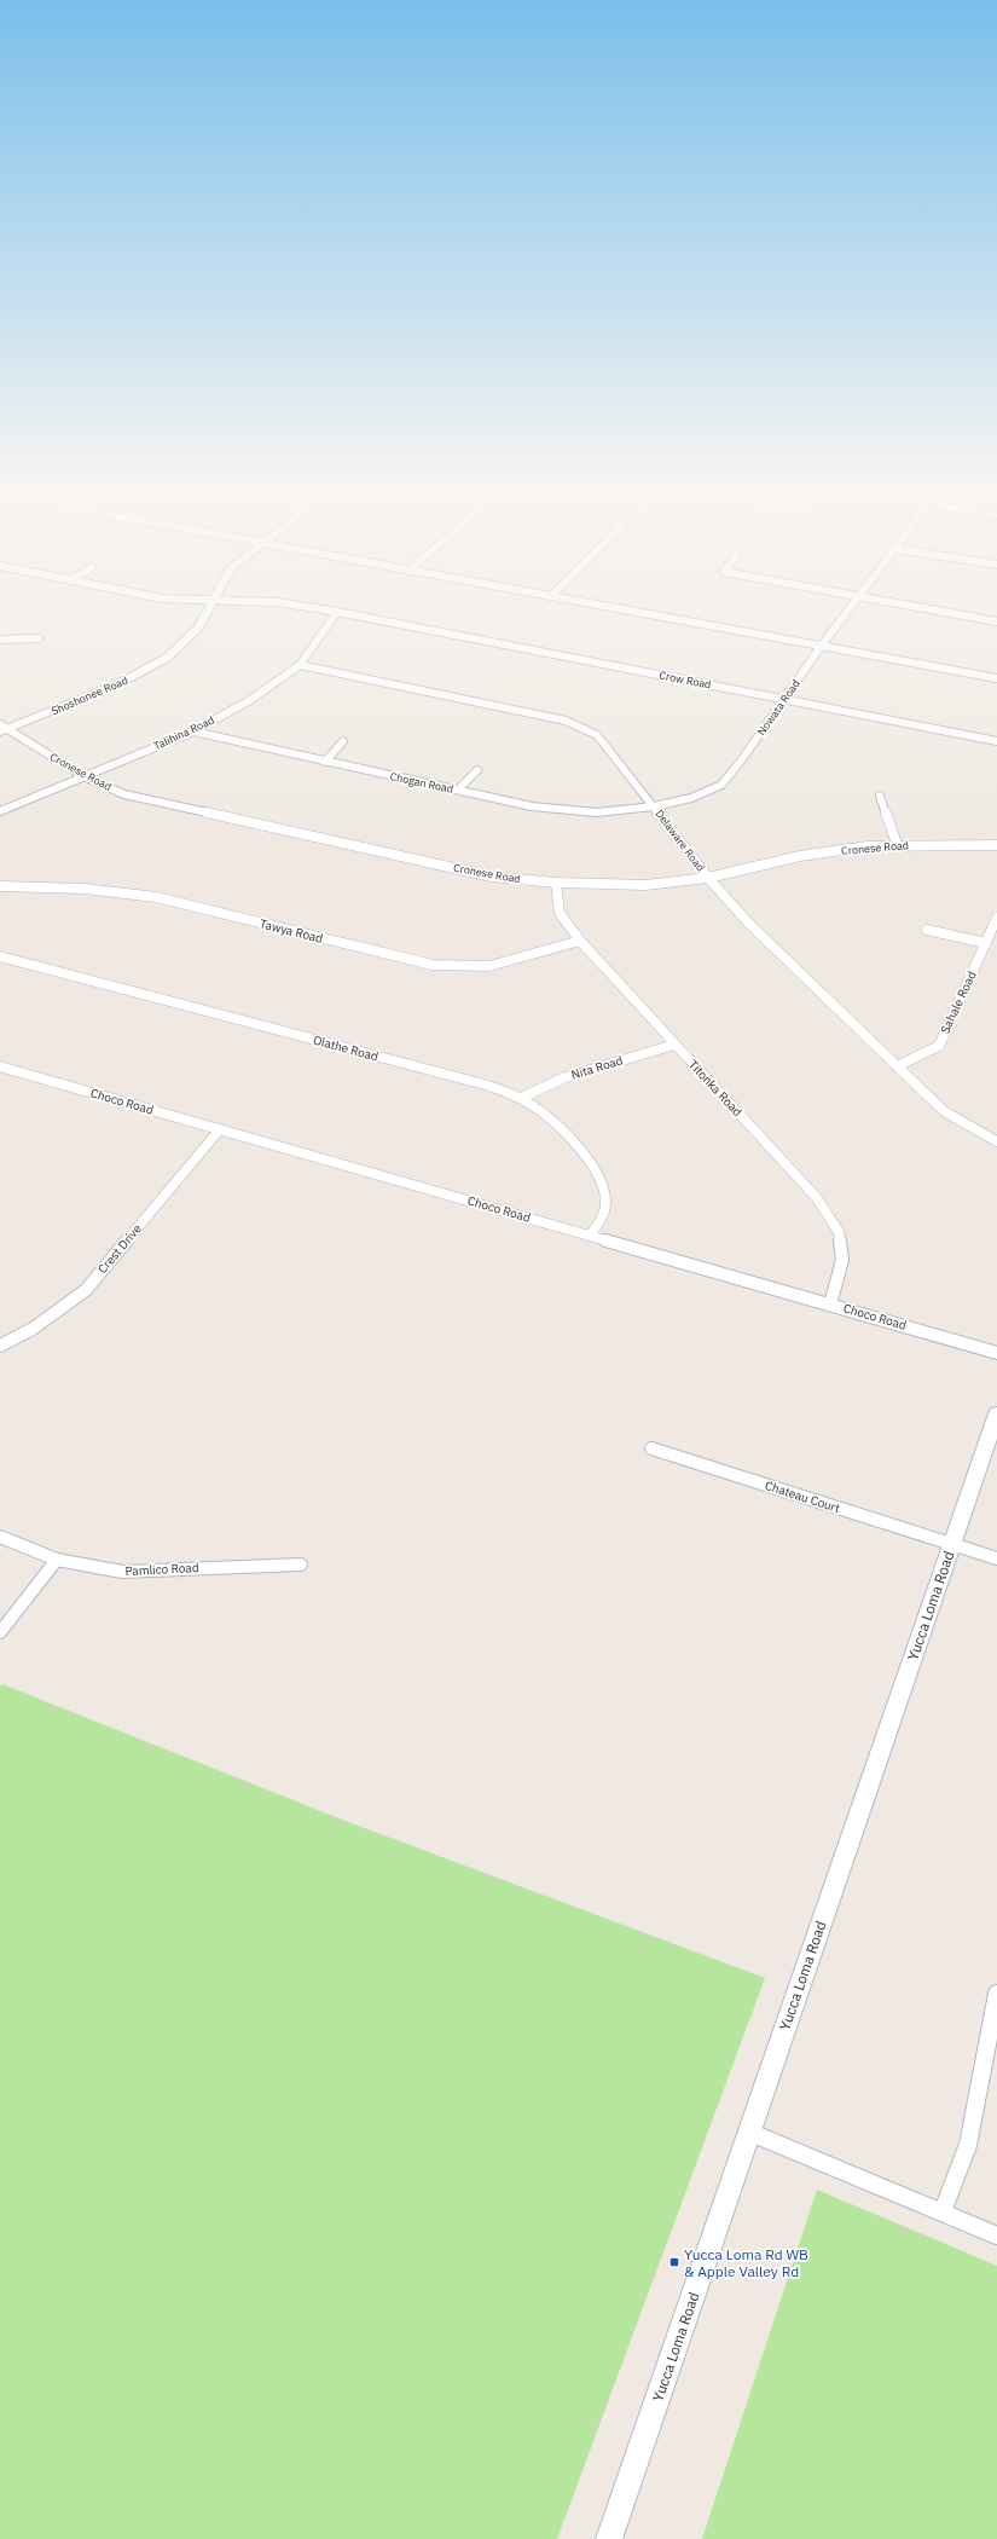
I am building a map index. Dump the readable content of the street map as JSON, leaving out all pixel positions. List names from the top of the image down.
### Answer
{
  "streets": {
    "street": [
      "Crow Road",
      "Shoshonee Road",
      "Nowata Road",
      "Talihina Road",
      "Cronese Road",
      "Chogan Road",
      "Delaware Road",
      "Tawya Road",
      "Sahale Road",
      "Olathe Road",
      "Nita Road",
      "Titonka Road",
      "Choco Road",
      "Crest Drive",
      "Chateau Court",
      "Pamlico Road",
      "Yucca Loma Road"
    ]
  },
  "crossings": [
    ["Crow Road", "Nowata Road"],
    ["Crow Road", "Talihina Road"],
    ["Shoshonee Road", "Cronese Road"],
    ["Nowata Road", "Chogan Road"],
    ["Nowata Road", "Delaware Road"],
    ["Talihina Road", "Cronese Road"],
    ["Talihina Road", "Chogan Road"],
    ["Talihina Road", "Delaware Road"],
    ["Cronese Road", "Delaware Road"],
    ["Cronese Road", "Titonka Road"],
    ["Chogan Road", "Delaware Road"],
    ["Delaware Road", "Sahale Road"],
    ["Tawya Road", "Titonka Road"],
    ["Olathe Road", "Nita Road"],
    ["Olathe Road", "Choco Road"],
    ["Nita Road", "Titonka Road"],
    ["Titonka Road", "Choco Road"],
    ["Choco Road", "Crest Drive"],
    ["Chateau Court", "Yucca Loma Road"]
  ],
  "places": {
    "transit": ["Yucca Loma Rd WB & Apple Valley Rd"]
  }
}
